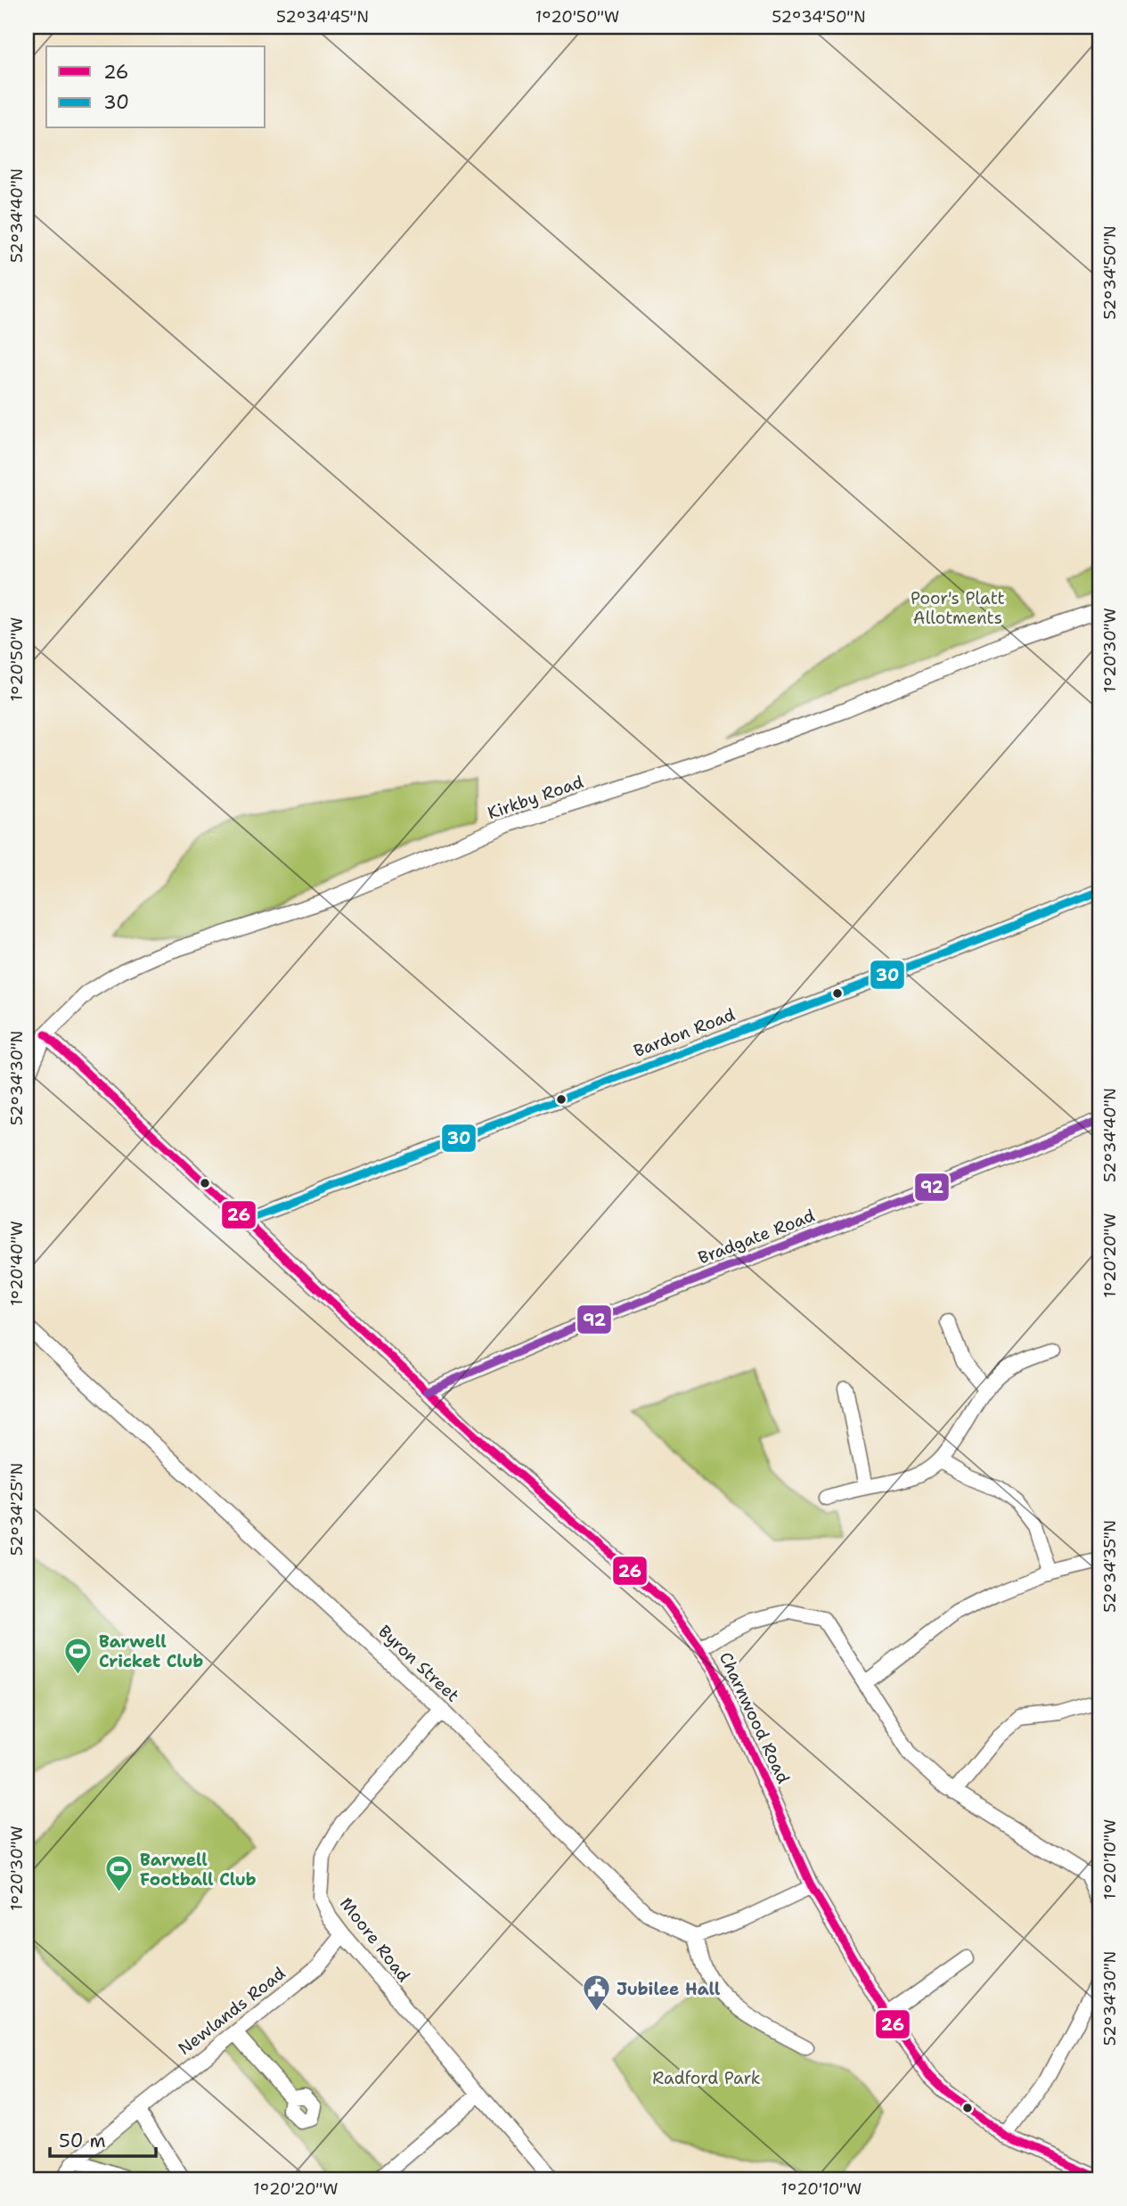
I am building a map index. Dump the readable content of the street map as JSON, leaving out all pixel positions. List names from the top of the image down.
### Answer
{
  "streets": {
    "street": [
      "Kirkby Road",
      "Bardon Road",
      "Bradgate Road",
      "Byron Street",
      "Charnwood Road",
      "Moore Road",
      "Newlands Road"
    ]
  },
  "crossings": [
    ["Kirkby Road", "Charnwood Road"],
    ["Bardon Road", "Charnwood Road"],
    ["Bradgate Road", "Charnwood Road"],
    ["Byron Street", "Moore Road"],
    ["Moore Road", "Newlands Road"]
  ],
  "parks": ["Poor's Platt Allotments", "Radford Park"],
  "places": {
    "sports": ["Barwell Cricket Club", "Barwell Football Club"],
    "public building": ["Jubilee Hall"]
  },
  "lines": ["transit line 30", "transit line 26", "transit line 92"],
  "legend": ["26", "30"],
  "scale_bar": "50 m",
  "coordinates": [
    "52°34'45\"N",
    "1°20'50\"W",
    "52°34'50\"N",
    "52°34'40\"N",
    "1°20'30\"W",
    "52°34'30\"N",
    "1°20'20\"W",
    "1°20'40\"W",
    "52°34'25\"N",
    "52°34'35\"N",
    "1°20'10\"W"
  ]
}
